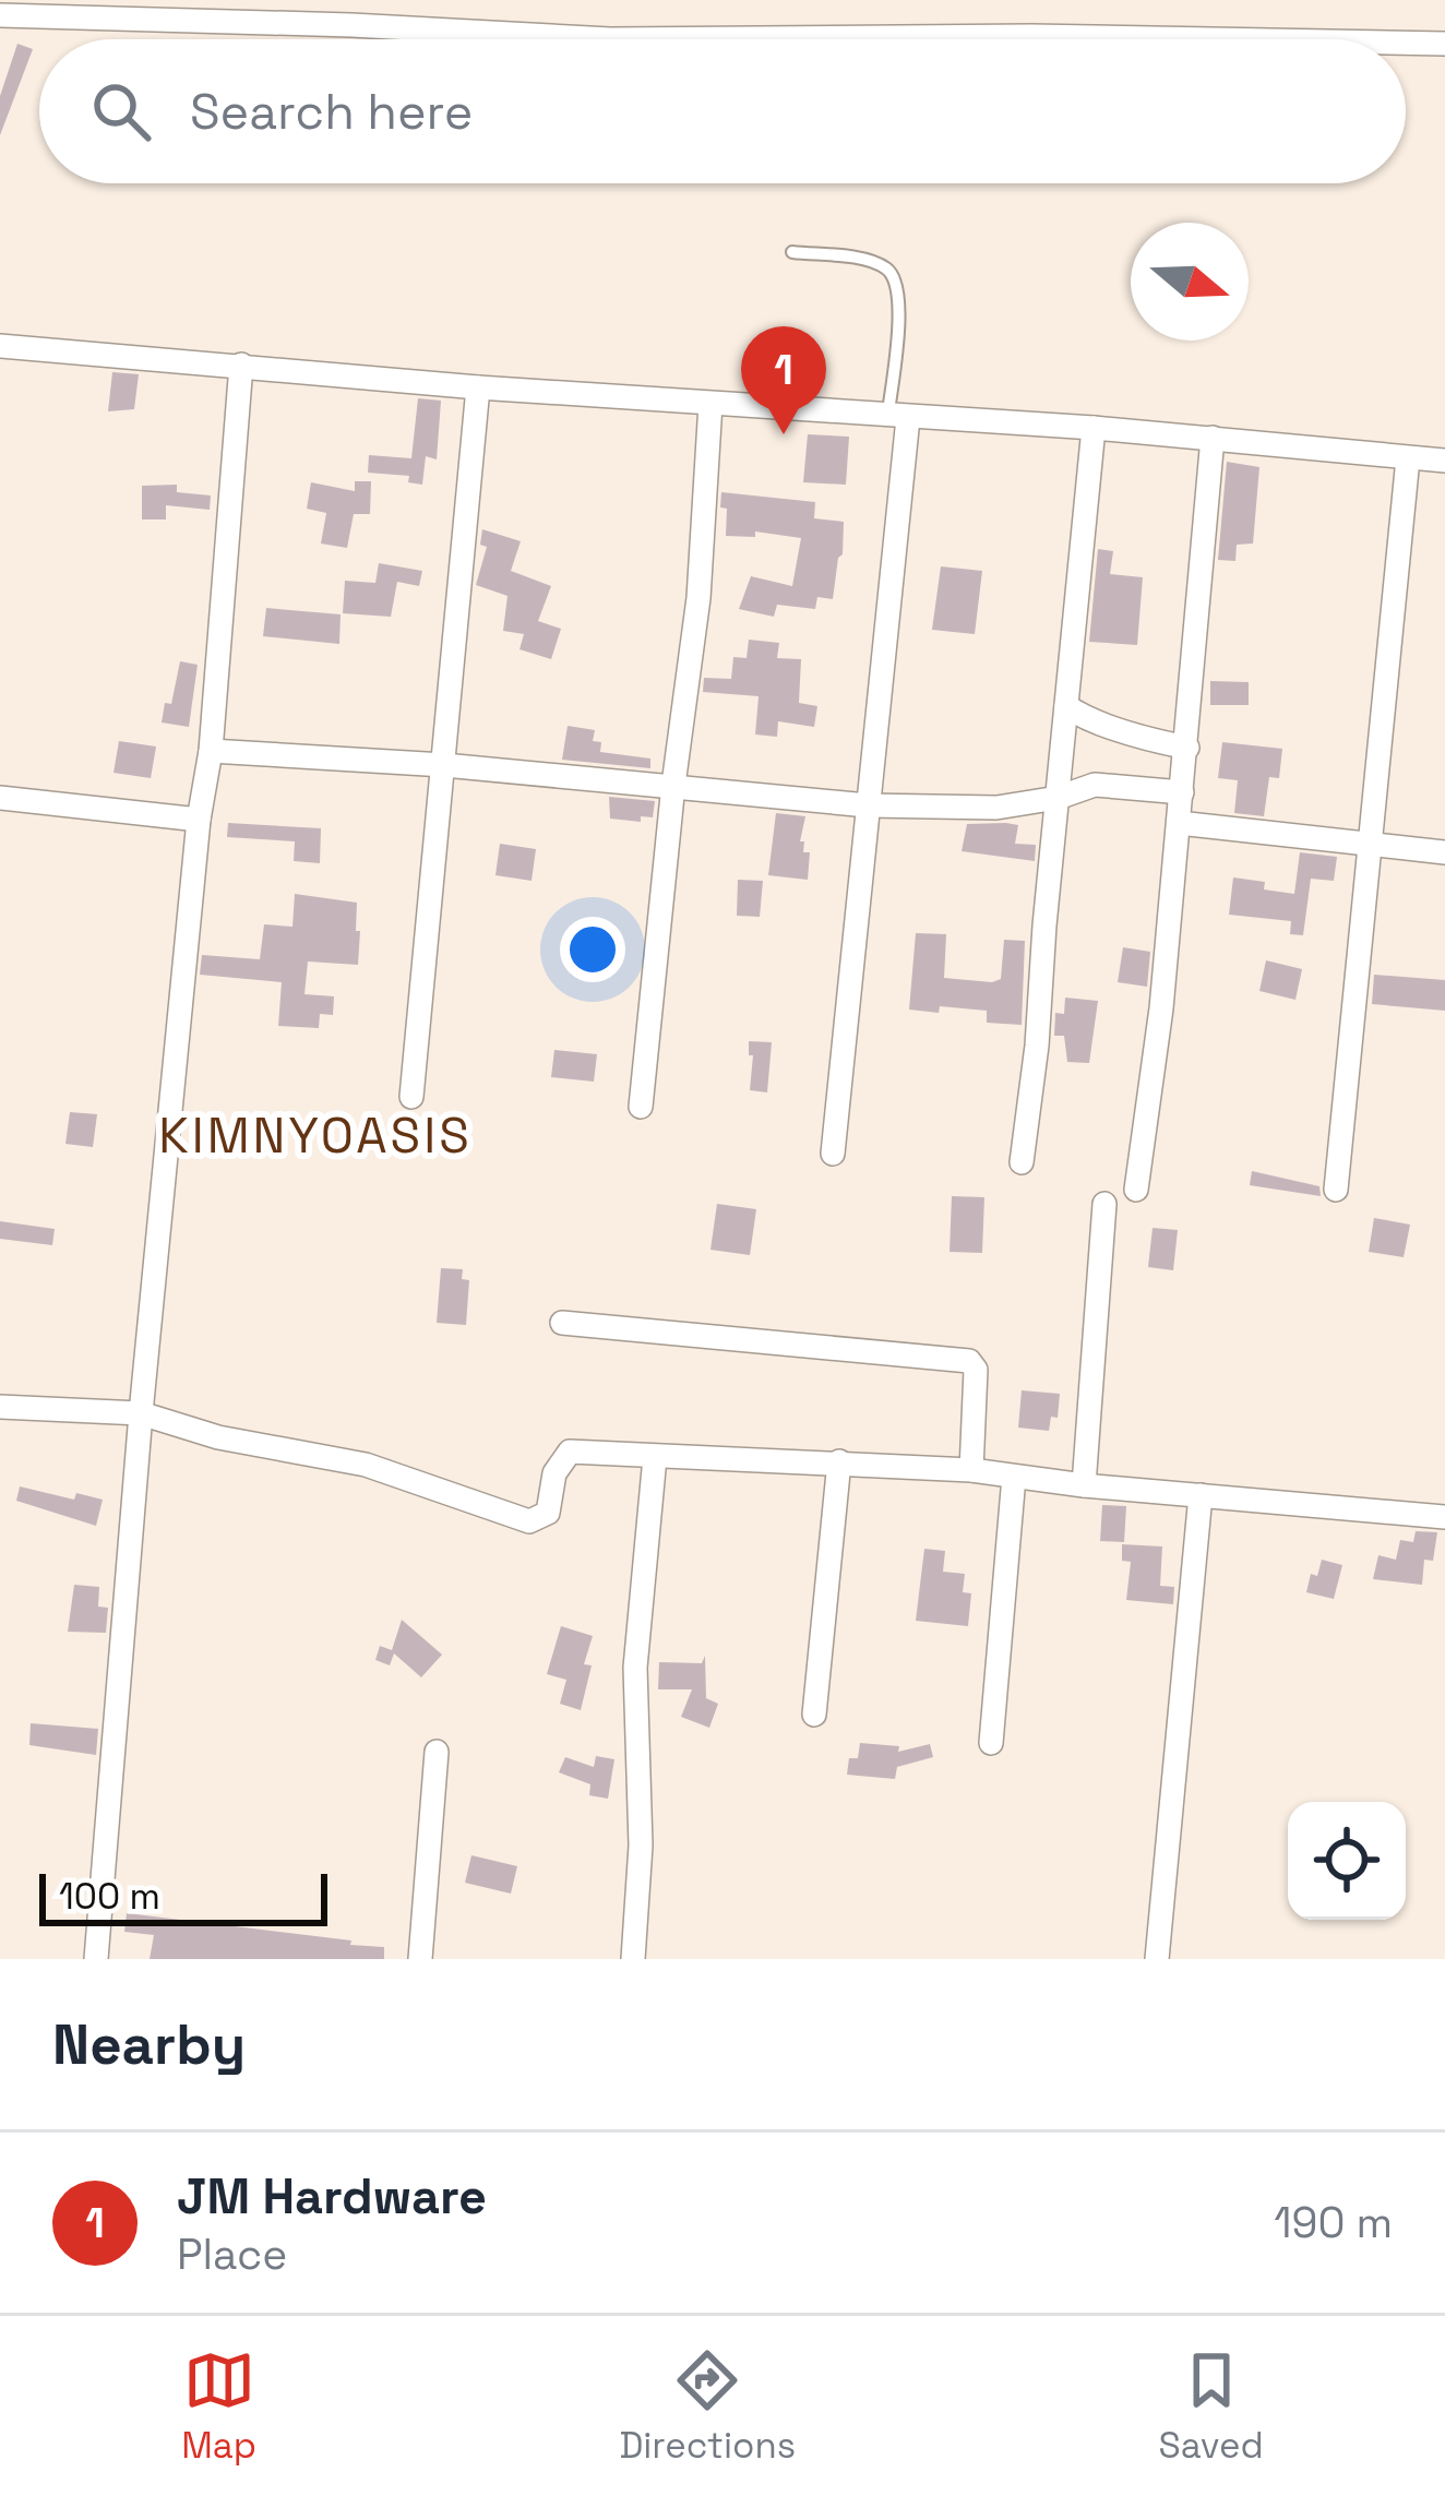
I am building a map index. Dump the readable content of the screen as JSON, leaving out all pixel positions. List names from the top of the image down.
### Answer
{
  "districts": ["KIMNYOASIS"],
  "scale_bar": "100 m",
  "north": "right",
  "page": {
    "search": "Search here",
    "pins": "1",
    "scale": "100 m",
    "heading": "Nearby",
    "list": [
      {
        "mark": "1",
        "name": "JM Hardware",
        "note": "Place",
        "value": "190 m"
      }
    ],
    "nav": ["Map", "Directions", "Saved"]
  }
}
